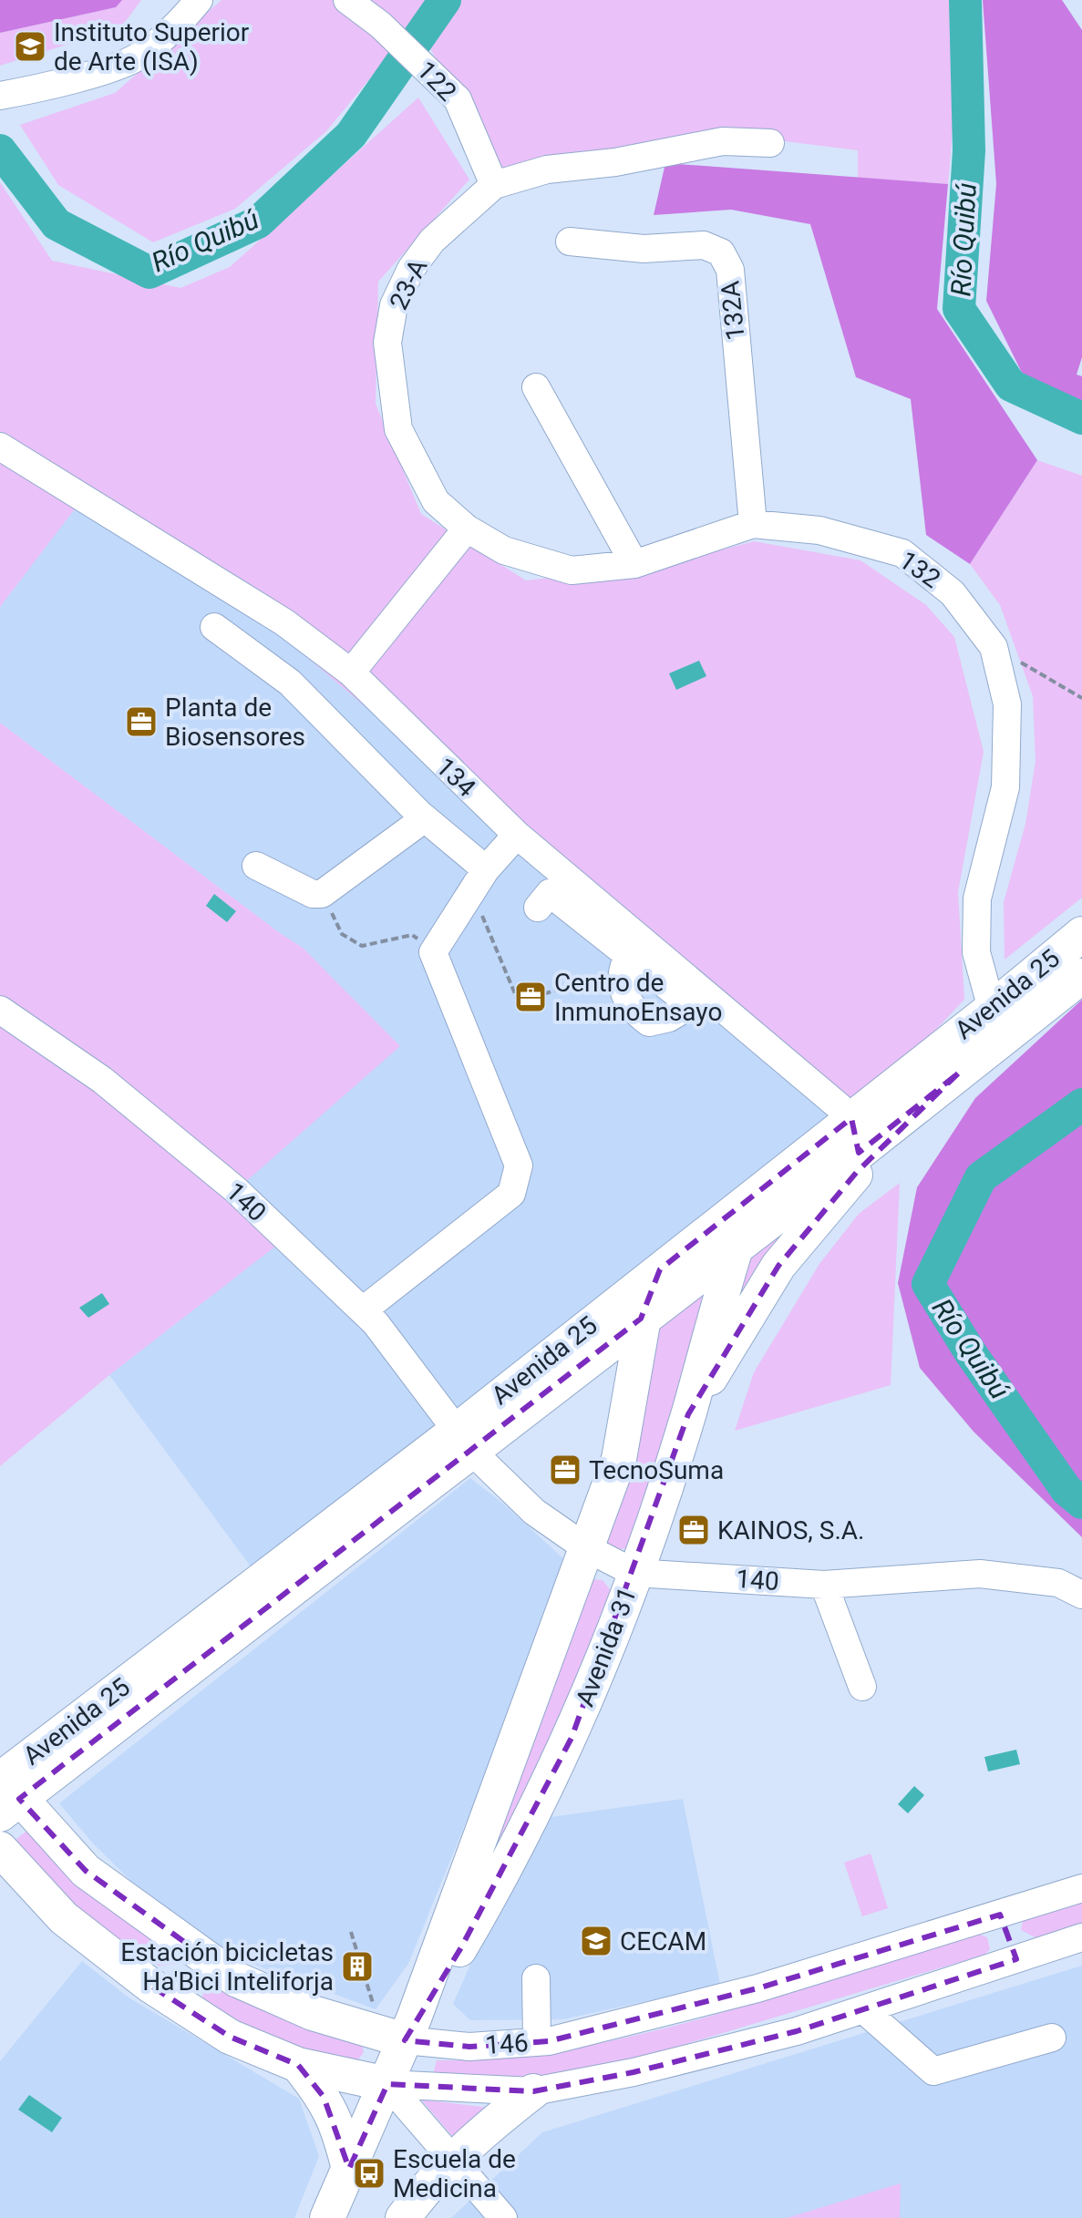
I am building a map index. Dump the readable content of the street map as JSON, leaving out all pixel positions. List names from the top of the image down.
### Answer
{
  "streets": {
    "main road": ["Avenida 25", "Avenida 31", "146"],
    "street": [
      "122",
      "23-A",
      "132A",
      "132",
      "134",
      "140"
    ]
  },
  "crossings": [
    ["122", "23-A"],
    ["23-A", "132"],
    ["132A", "132"],
    ["132", "Avenida 25"],
    ["134", "Avenida 25"],
    ["Avenida 25", "140"],
    ["Avenida 25", "Avenida 31"],
    ["Avenida 25", "146"],
    ["140", "Avenida 31"],
    ["Avenida 31", "146"]
  ],
  "water": ["Río Quibú"],
  "places": {
    "school or university": ["Instituto Superior de Arte (ISA)", "CECAM"],
    "office": [
      "Planta de Biosensores",
      "Centro de InmunoEnsayo",
      "TecnoSuma",
      "KAINOS, S.A."
    ],
    "building": ["Estación bicicletas Ha'Bici Inteliforja"],
    "bus stop": ["Escuela de Medicina"]
  }
}
